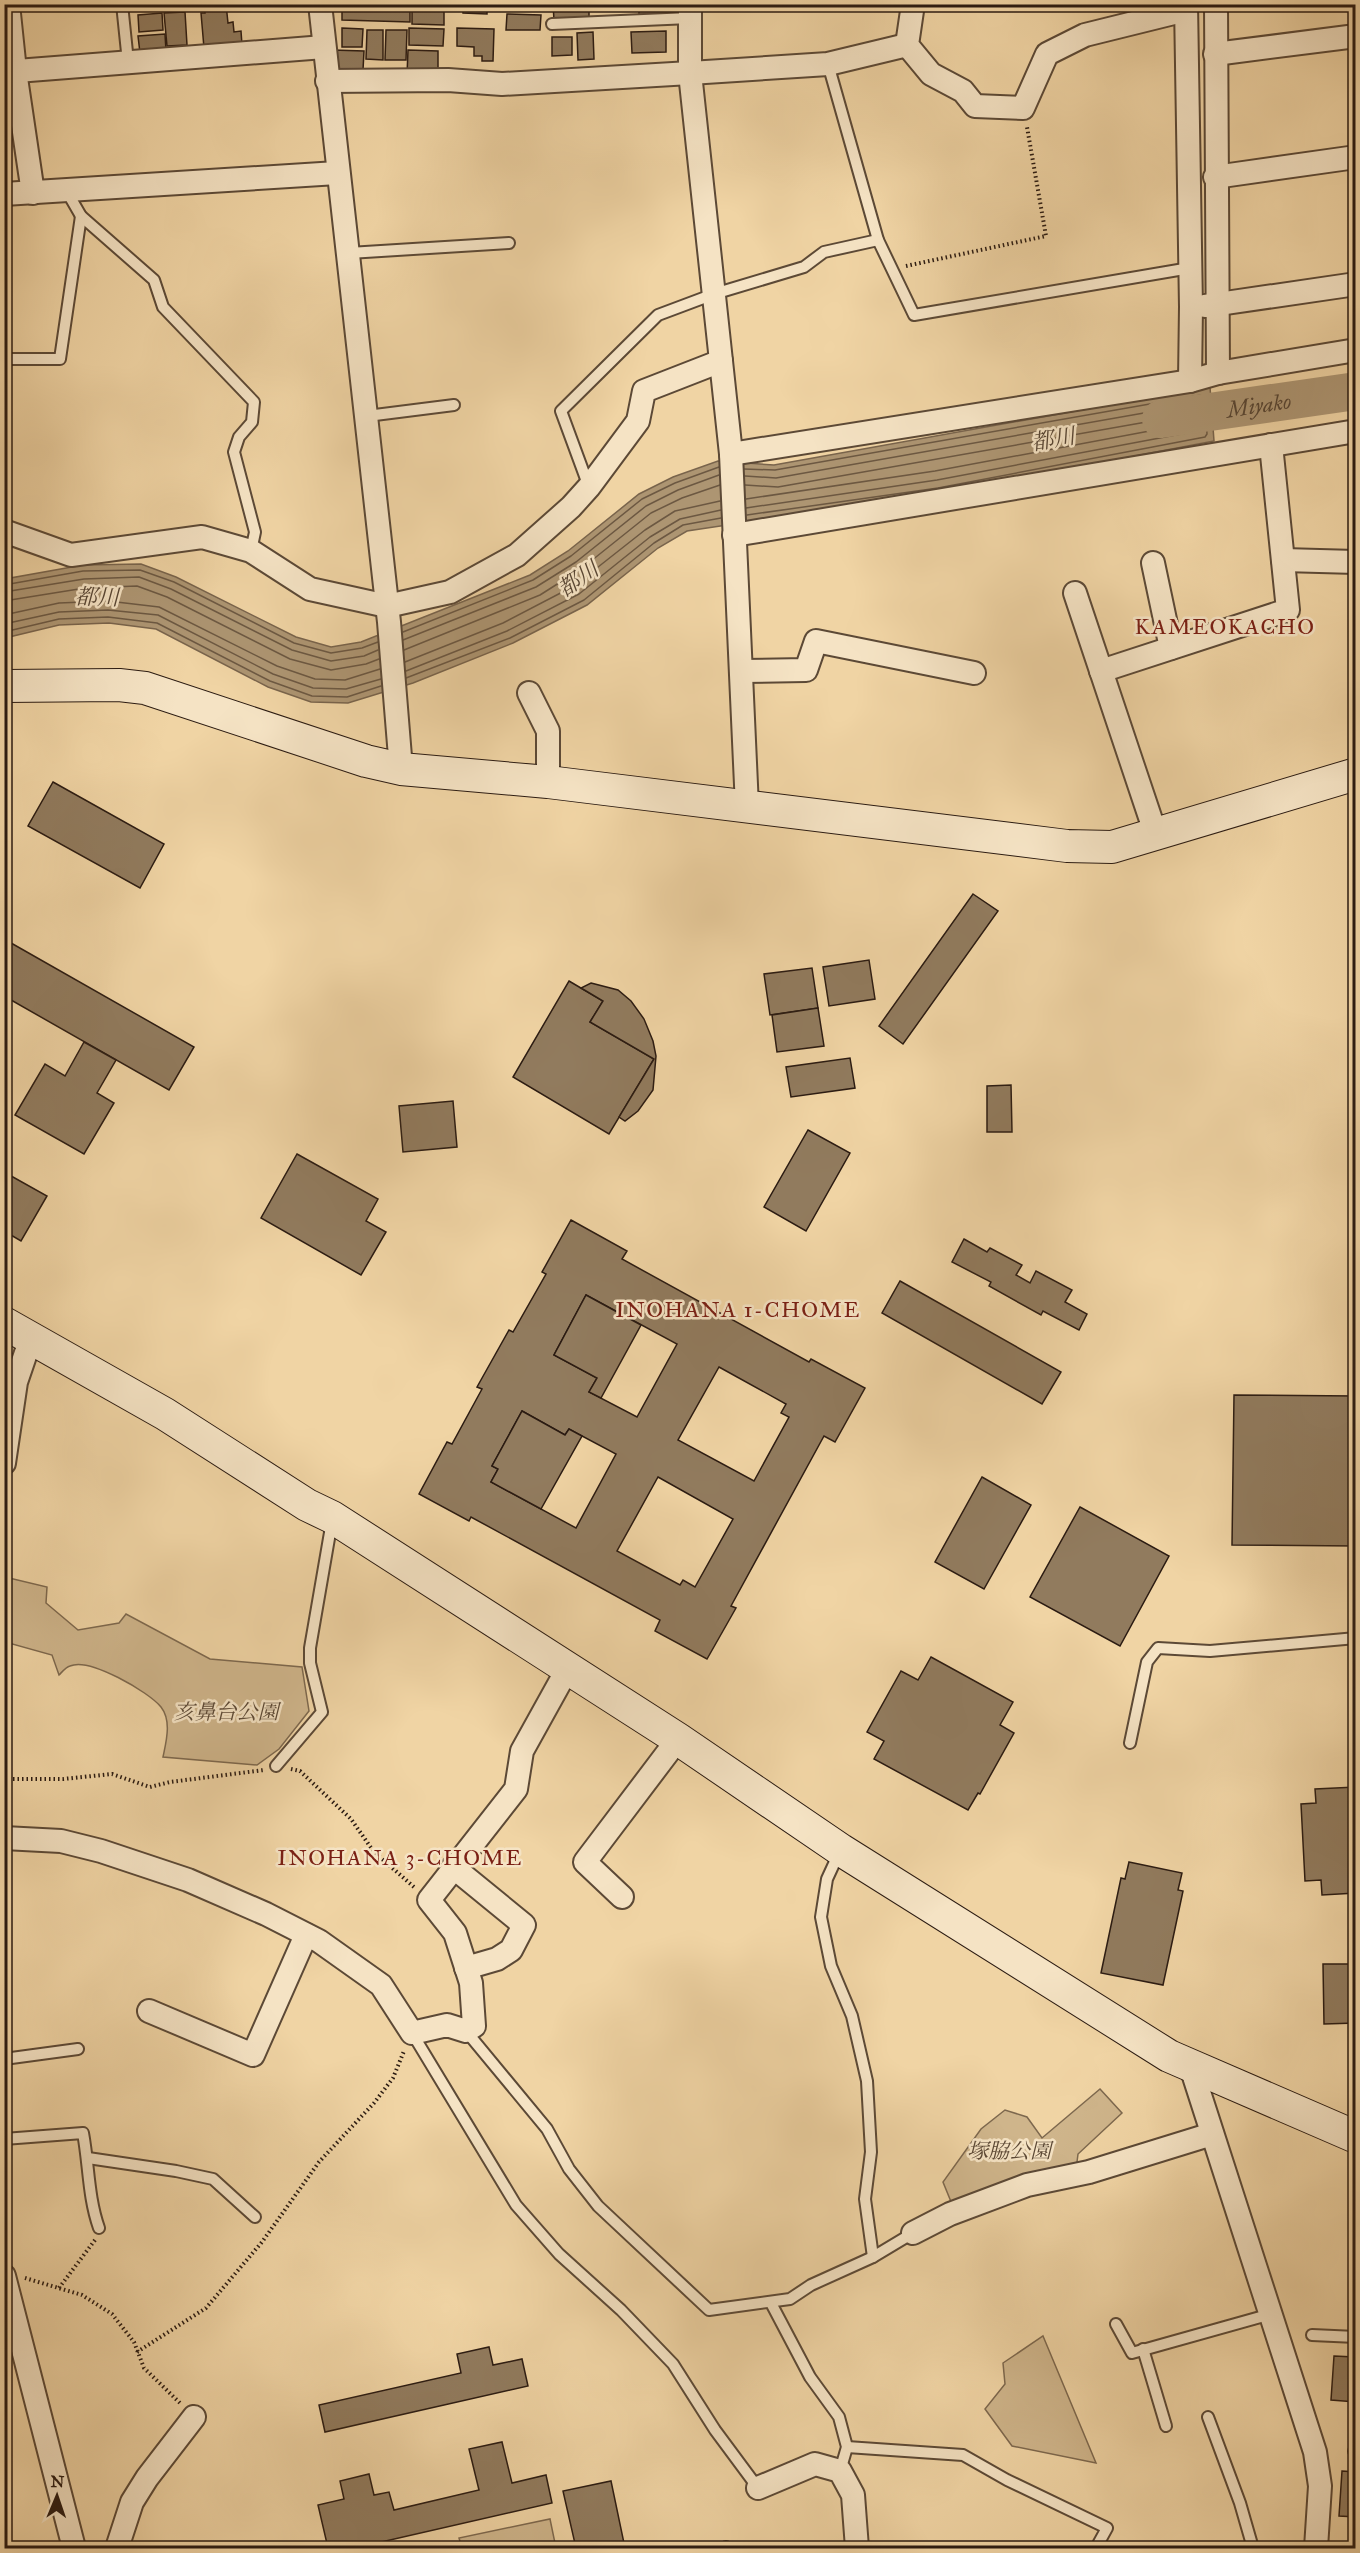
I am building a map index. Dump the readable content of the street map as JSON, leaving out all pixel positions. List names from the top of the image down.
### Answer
{
  "districts": ["KAMEOKACHO", "INOHANA 1-CHOME", "INOHANA 3-CHOME"],
  "water": ["Miyako", "都川"],
  "parks": ["亥鼻台公園", "塚脇公園"],
  "north": "top"
}
